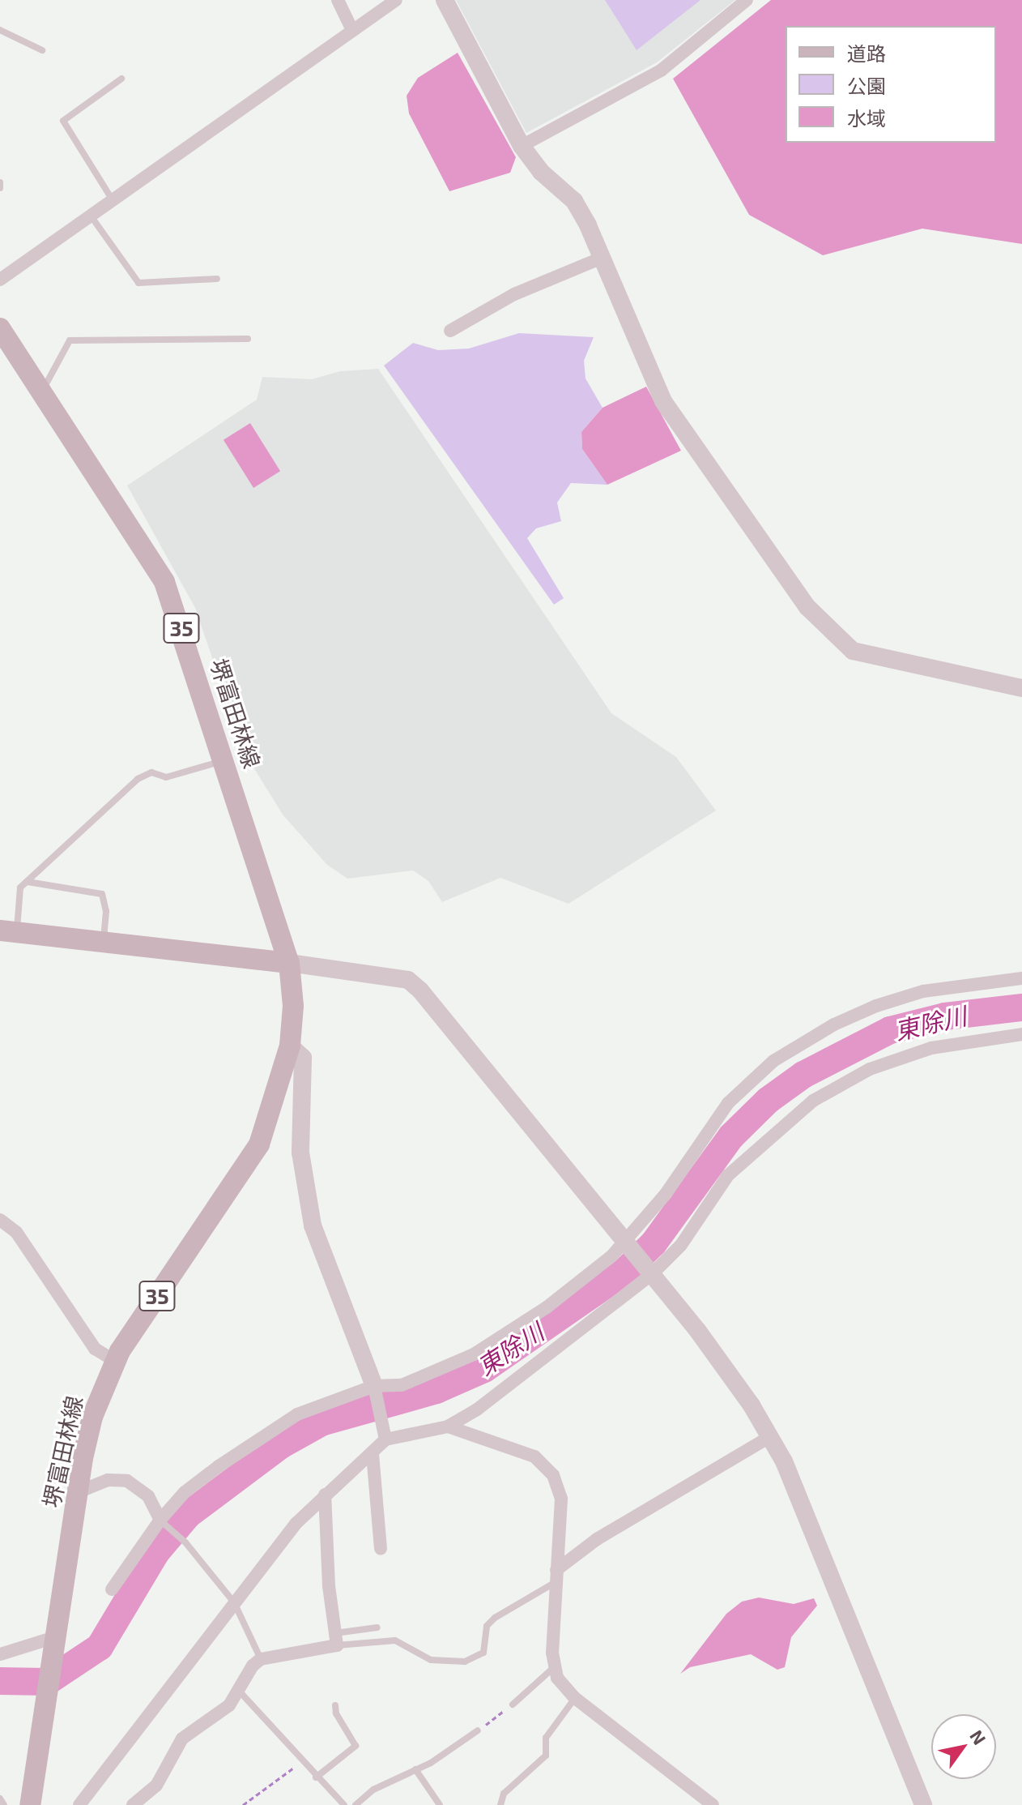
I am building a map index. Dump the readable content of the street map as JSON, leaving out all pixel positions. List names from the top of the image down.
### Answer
{
  "streets": {
    "main road": ["35", "堺富田林線"]
  },
  "water": ["東除川"],
  "legend": ["道路", "公園", "水域"],
  "north": "top right"
}
